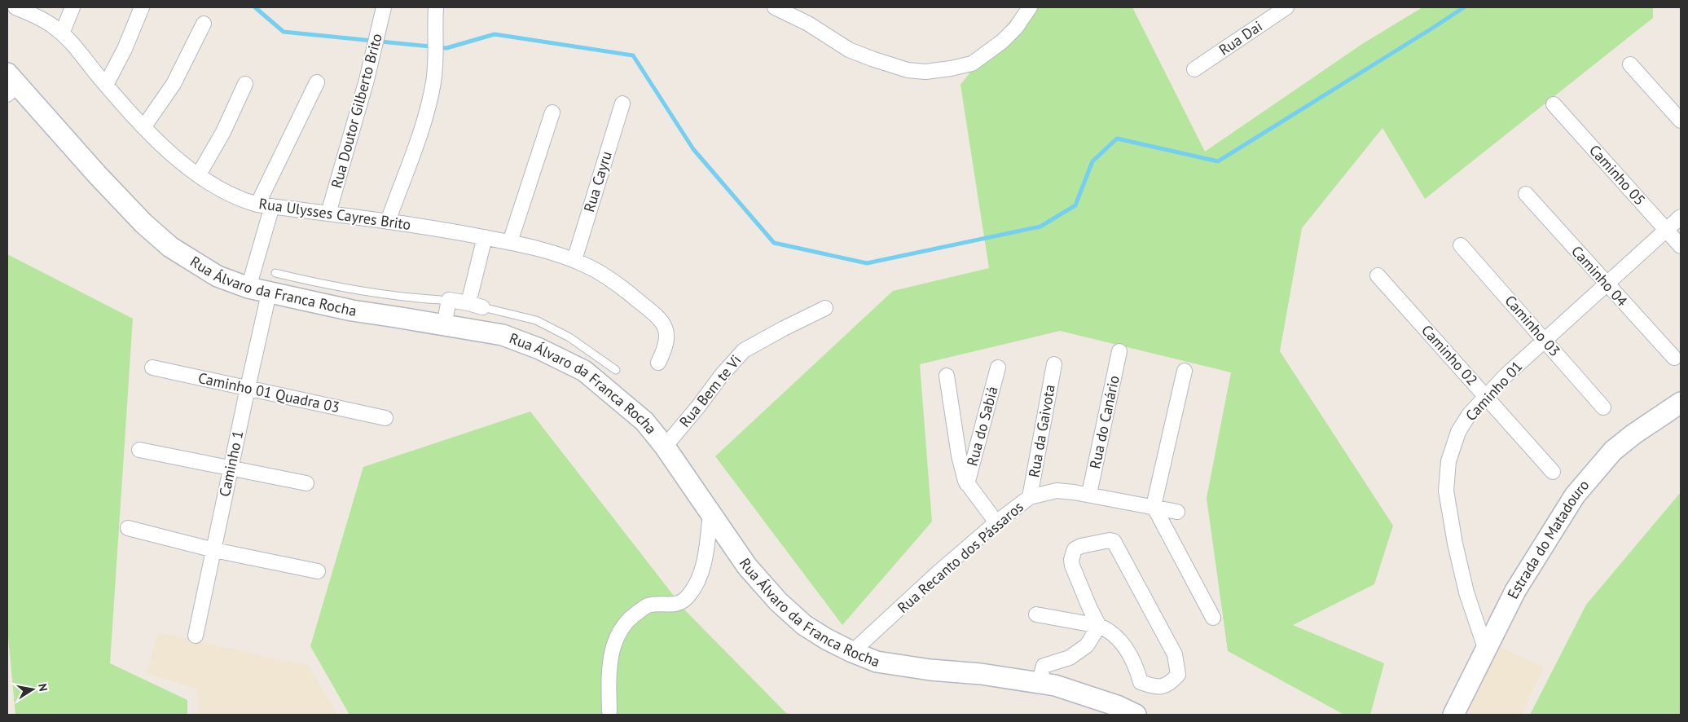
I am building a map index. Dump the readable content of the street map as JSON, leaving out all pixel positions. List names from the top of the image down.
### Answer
{
  "streets": {
    "main road": ["Rua Álvaro da Franca Rocha", "Estrada do Matadouro"],
    "street": [
      "Rua Dai",
      "Rua Doutor Gilberto Brito",
      "Caminho 05",
      "Rua Cayru",
      "Rua Ulysses Cayres Brito",
      "Caminho 04",
      "Caminho 03",
      "Caminho 02",
      "Rua Bem te Vi",
      "Caminho 01",
      "Caminho 01 Quadra 03",
      "Rua do Canário",
      "Rua do Sabiá",
      "Rua da Gaivota",
      "Caminho 1",
      "Rua Recanto dos Pássaros"
    ]
  },
  "crossings": [
    ["Rua Doutor Gilberto Brito", "Rua Ulysses Cayres Brito"],
    ["Caminho 05", "Caminho 01"],
    ["Rua Cayru", "Rua Ulysses Cayres Brito"],
    ["Caminho 04", "Caminho 01"],
    ["Rua Álvaro da Franca Rocha", "Rua Bem te Vi"],
    ["Rua Álvaro da Franca Rocha", "Caminho 1"],
    ["Rua Álvaro da Franca Rocha", "Rua Recanto dos Pássaros"],
    ["Caminho 03", "Caminho 01"],
    ["Caminho 02", "Caminho 01"],
    ["Caminho 01", "Estrada do Matadouro"],
    ["Caminho 01 Quadra 03", "Caminho 1"],
    ["Rua do Canário", "Rua Recanto dos Pássaros"],
    ["Rua da Gaivota", "Rua Recanto dos Pássaros"]
  ],
  "north": "right"
}
